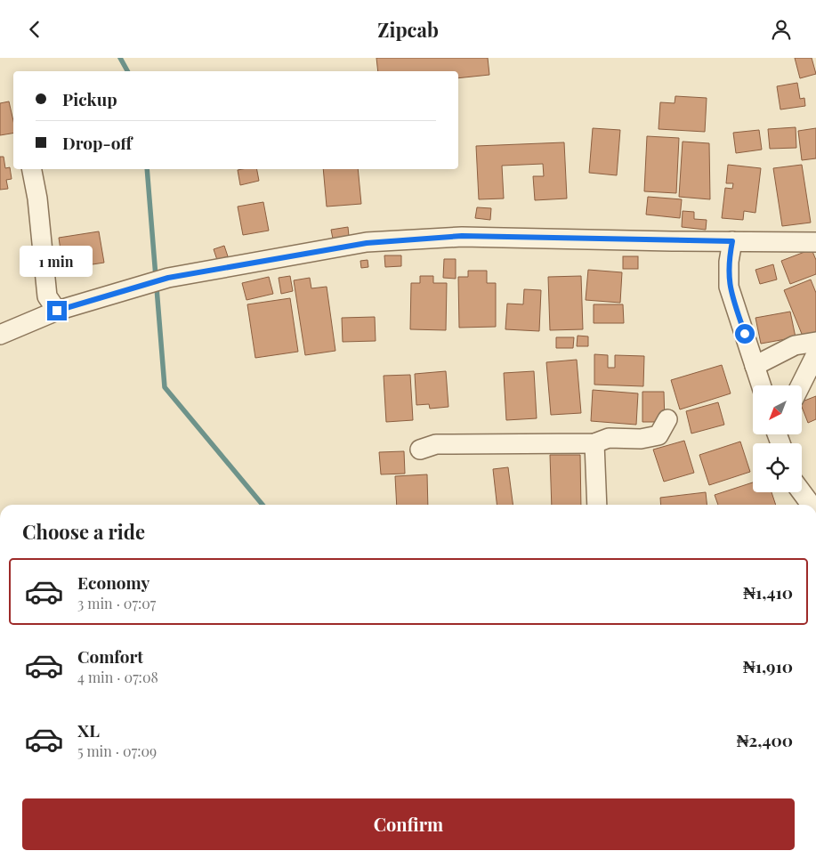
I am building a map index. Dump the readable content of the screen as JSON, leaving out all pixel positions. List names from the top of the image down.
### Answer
{
  "north": "bottom left",
  "page": {
    "header": "Zipcab",
    "banner": ["Pickup", "Drop-off"],
    "bubble": "1 min",
    "heading": "Choose a ride",
    "list": [
      {
        "name": "Economy",
        "note": "3 min · 07:07",
        "value": "₦1,410"
      },
      {
        "name": "Comfort",
        "note": "4 min · 07:08",
        "value": "₦1,910"
      },
      {
        "name": "XL",
        "note": "5 min · 07:09",
        "value": "₦2,400"
      }
    ],
    "buttons": "Confirm"
  }
}
